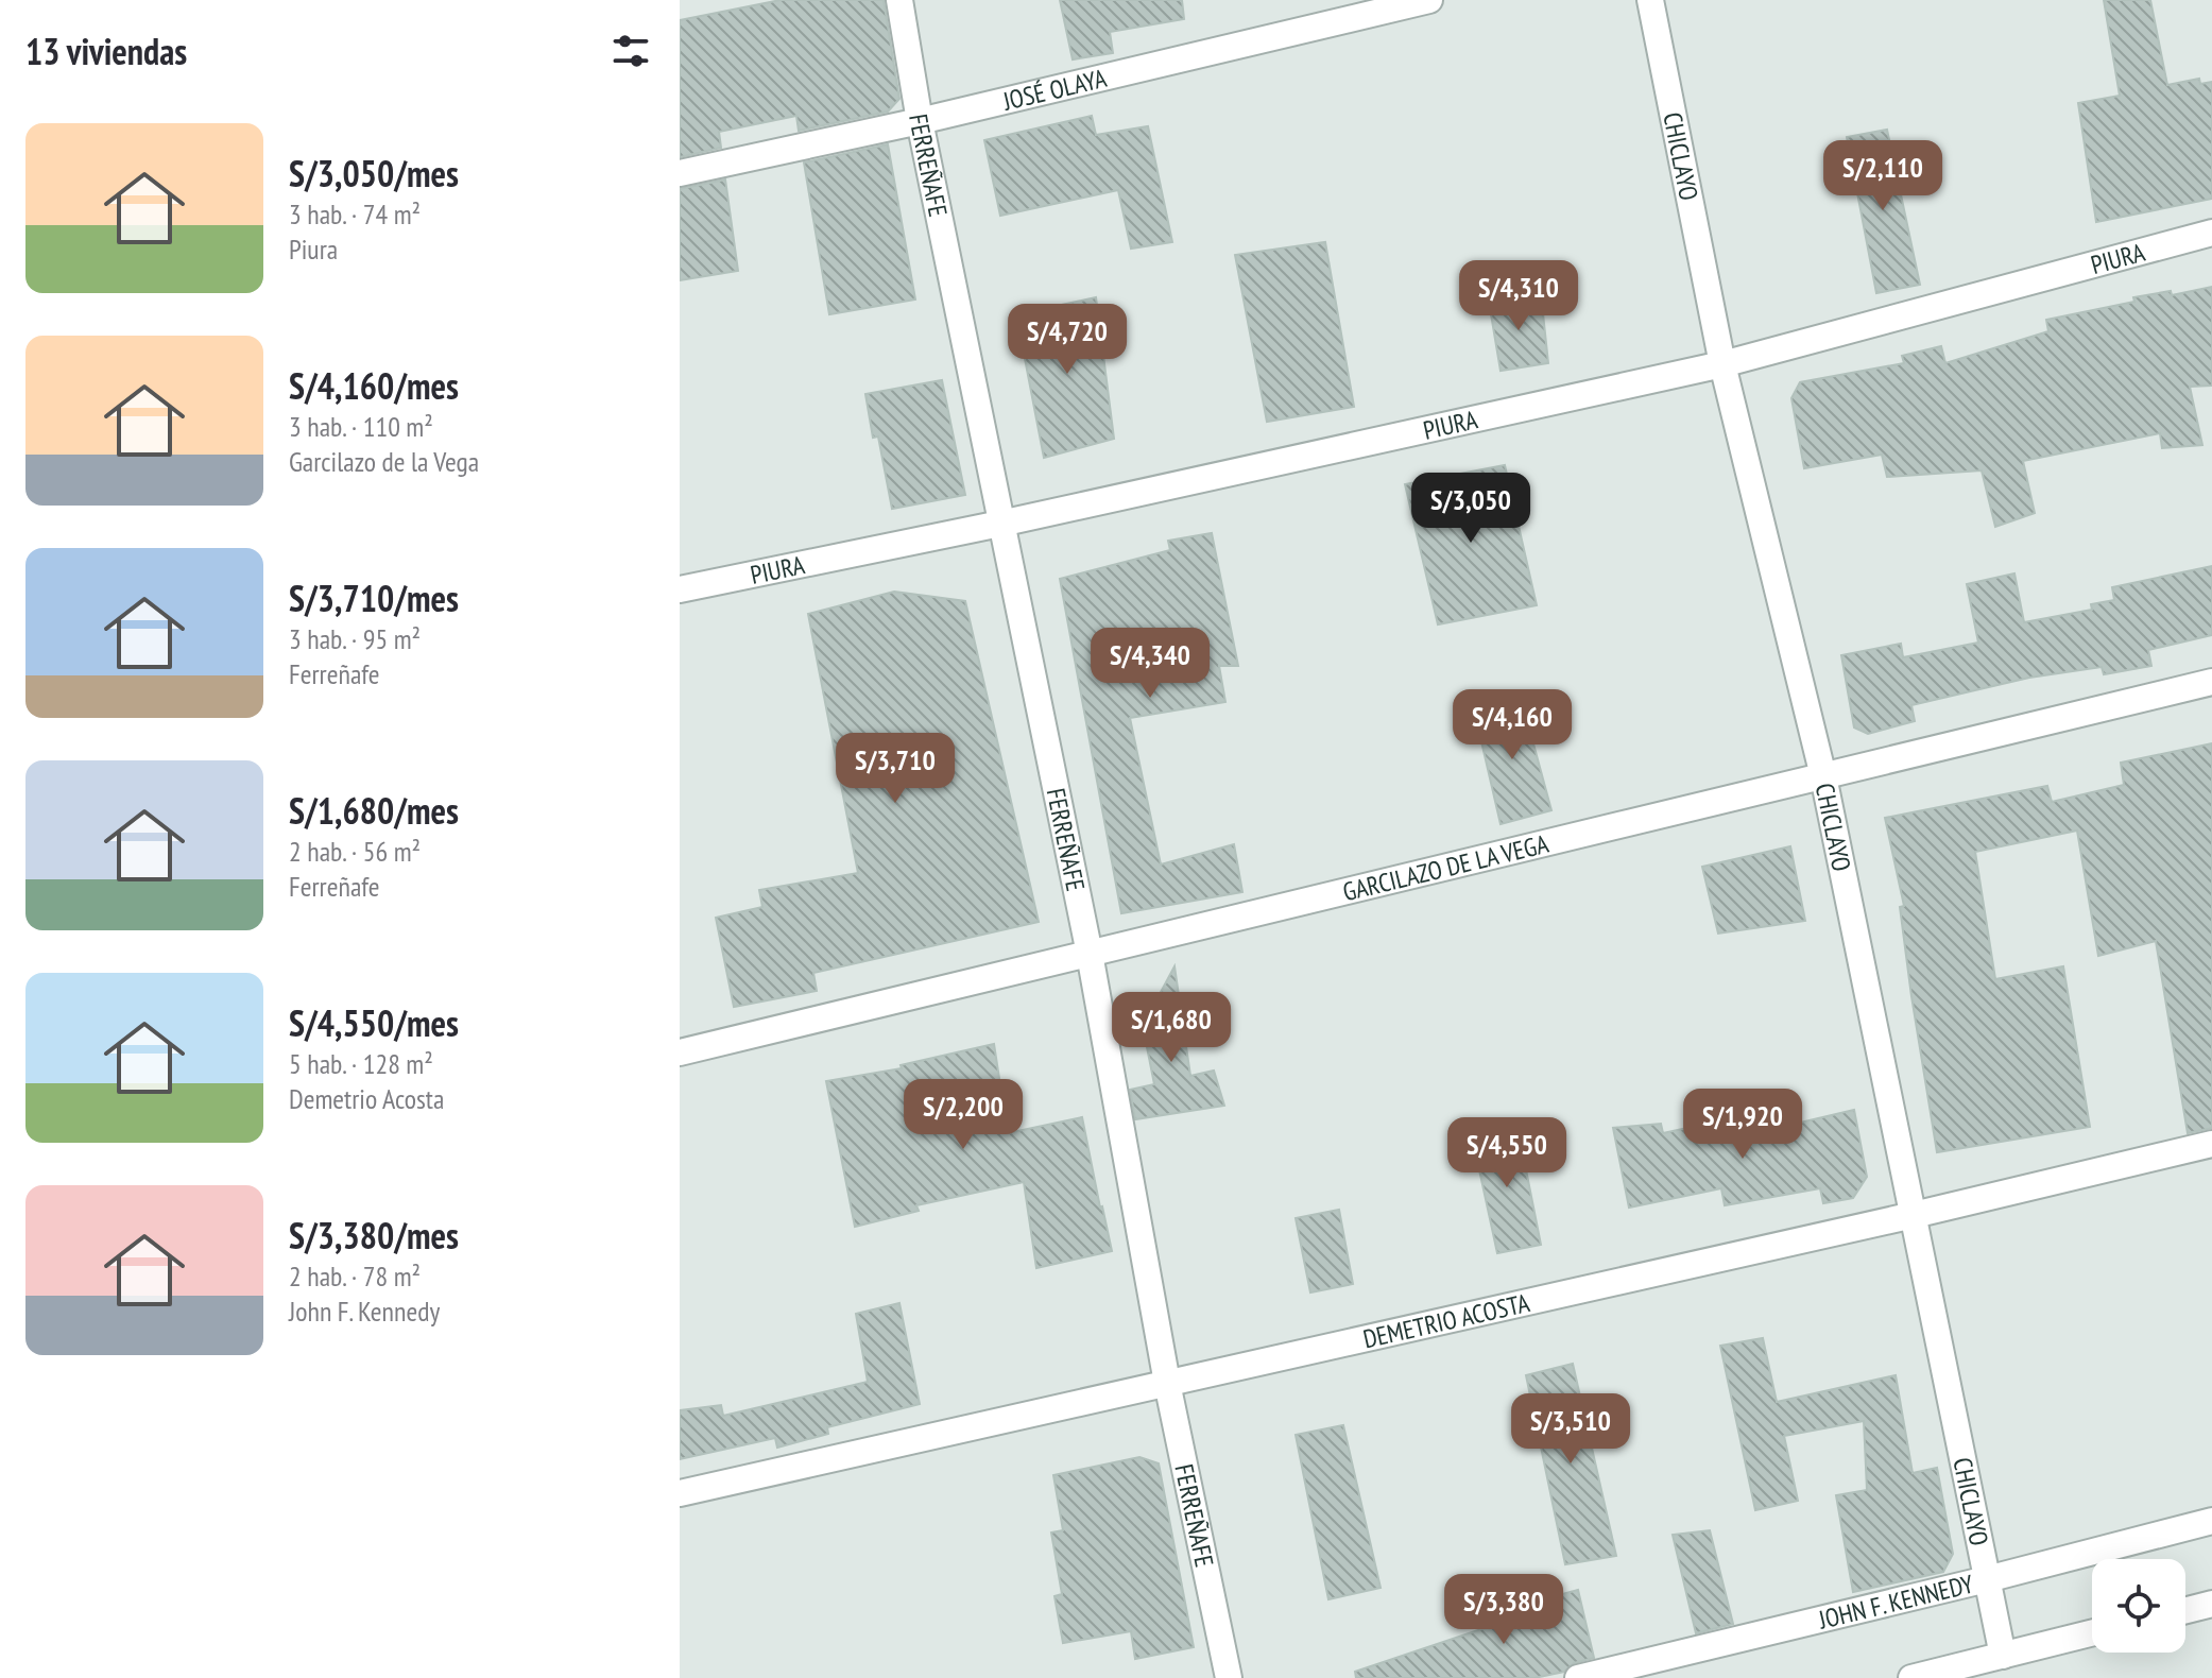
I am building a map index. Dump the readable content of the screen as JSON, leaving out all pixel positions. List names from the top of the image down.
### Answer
{
  "streets": {
    "street": [
      "JOSÉ OLAYA",
      "CHICLAYO",
      "FERREÑAFE",
      "PIURA",
      "GARCILAZO DE LA VEGA",
      "DEMETRIO ACOSTA",
      "JOHN F. KENNEDY"
    ]
  },
  "crossings": [
    ["JOSÉ OLAYA", "FERREÑAFE"],
    ["CHICLAYO", "PIURA"],
    ["CHICLAYO", "GARCILAZO DE LA VEGA"],
    ["CHICLAYO", "DEMETRIO ACOSTA"],
    ["CHICLAYO", "JOHN F. KENNEDY"],
    ["FERREÑAFE", "PIURA"],
    ["FERREÑAFE", "GARCILAZO DE LA VEGA"],
    ["FERREÑAFE", "DEMETRIO ACOSTA"]
  ],
  "page": {
    "heading": "13 viviendas",
    "list": [
      {
        "name": "S/3,050/mes",
        "note": "3 hab. · 74 m² · Piura"
      },
      {
        "name": "S/4,160/mes",
        "note": "3 hab. · 110 m² · Garcilazo de la Vega"
      },
      {
        "name": "S/3,710/mes",
        "note": "3 hab. · 95 m² · Ferreñafe"
      },
      {
        "name": "S/1,680/mes",
        "note": "2 hab. · 56 m² · Ferreñafe"
      },
      {
        "name": "S/4,550/mes",
        "note": "5 hab. · 128 m² · Demetrio Acosta"
      },
      {
        "name": "S/3,380/mes",
        "note": "2 hab. · 78 m² · John F. Kennedy"
      }
    ],
    "price": [
      "S/2,110",
      "S/4,310",
      "S/4,720",
      "S/3,050",
      "S/4,340",
      "S/4,160",
      "S/3,710",
      "S/1,680",
      "S/2,200",
      "S/1,920",
      "S/4,550",
      "S/3,510",
      "S/3,380"
    ]
  }
}
